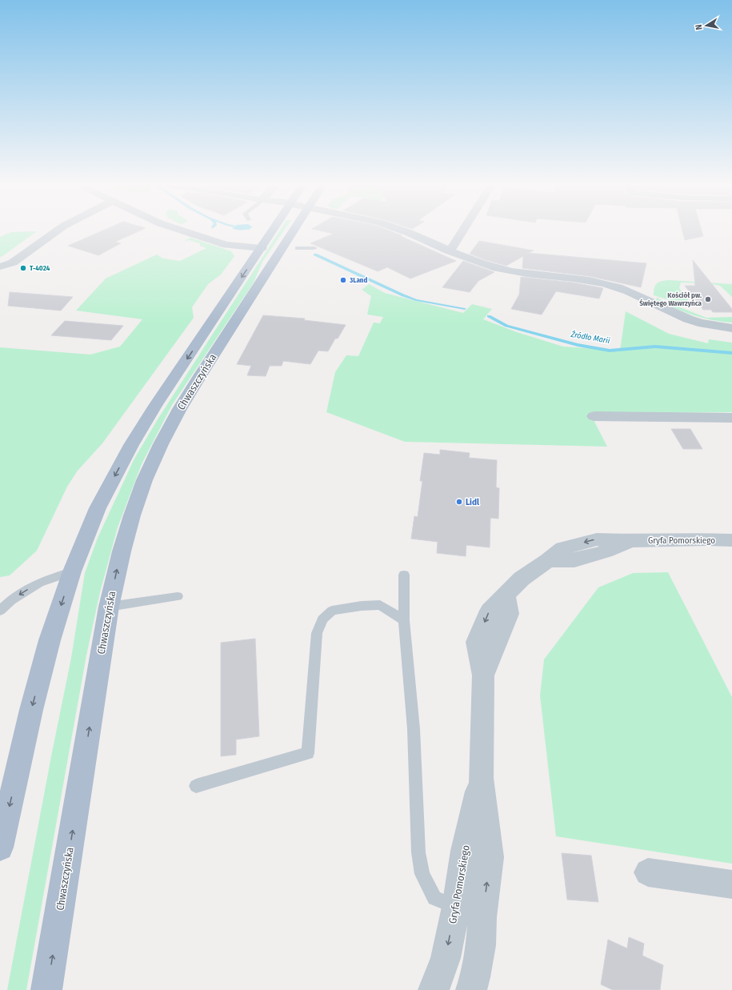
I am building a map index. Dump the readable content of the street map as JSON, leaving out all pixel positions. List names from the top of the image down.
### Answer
{
  "streets": {
    "main road": ["Chwaszczyńska"],
    "street": ["Gryfa Pomorskiego"]
  },
  "water": ["Źródło Marii"],
  "places": [
    "T-4024",
    "3Land",
    "Kościół pw. Świętego Wawrzyńca",
    "Lidl"
  ],
  "north": "left"
}
